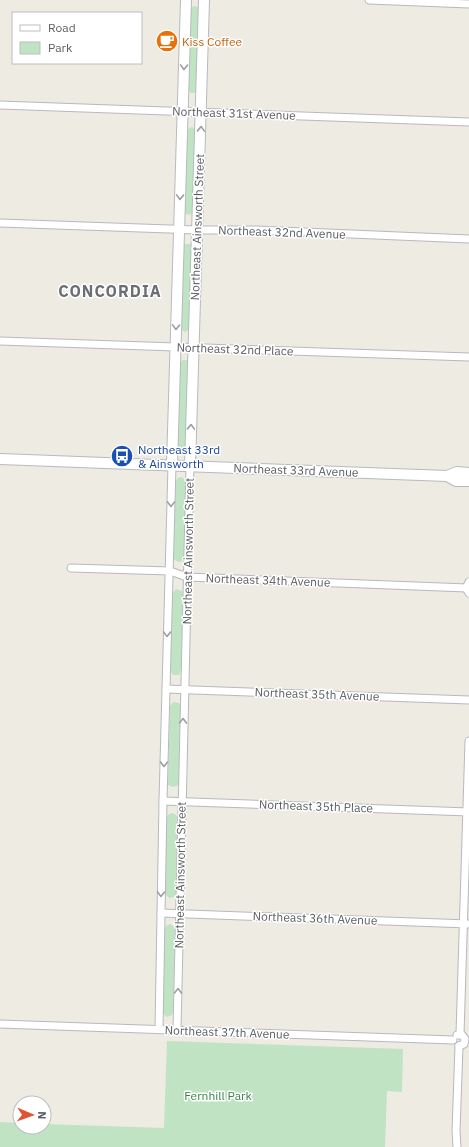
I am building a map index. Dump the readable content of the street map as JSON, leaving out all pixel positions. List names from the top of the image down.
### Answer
{
  "streets": {
    "street": [
      "Northeast 31st Avenue",
      "Northeast Ainsworth Street",
      "Northeast 32nd Avenue",
      "Northeast 32nd Place",
      "Northeast 33rd Avenue",
      "Northeast 34th Avenue",
      "Northeast 35th Avenue",
      "Northeast 35th Place",
      "Northeast 36th Avenue",
      "Northeast 37th Avenue"
    ]
  },
  "crossings": [
    ["Northeast 31st Avenue", "Northeast Ainsworth Street"],
    ["Northeast Ainsworth Street", "Northeast 32nd Avenue"],
    ["Northeast Ainsworth Street", "Northeast 32nd Place"],
    ["Northeast Ainsworth Street", "Northeast 33rd Avenue"],
    ["Northeast Ainsworth Street", "Northeast 34th Avenue"],
    ["Northeast Ainsworth Street", "Northeast 35th Avenue"],
    ["Northeast Ainsworth Street", "Northeast 35th Place"],
    ["Northeast Ainsworth Street", "Northeast 36th Avenue"],
    ["Northeast Ainsworth Street", "Northeast 37th Avenue"]
  ],
  "districts": ["CONCORDIA"],
  "parks": ["Fernhill Park"],
  "places": {
    "cafe": ["Kiss Coffee"],
    "bus stop": ["Northeast 33rd & Ainsworth"]
  },
  "legend": ["Road", "Park"],
  "north": "right"
}
